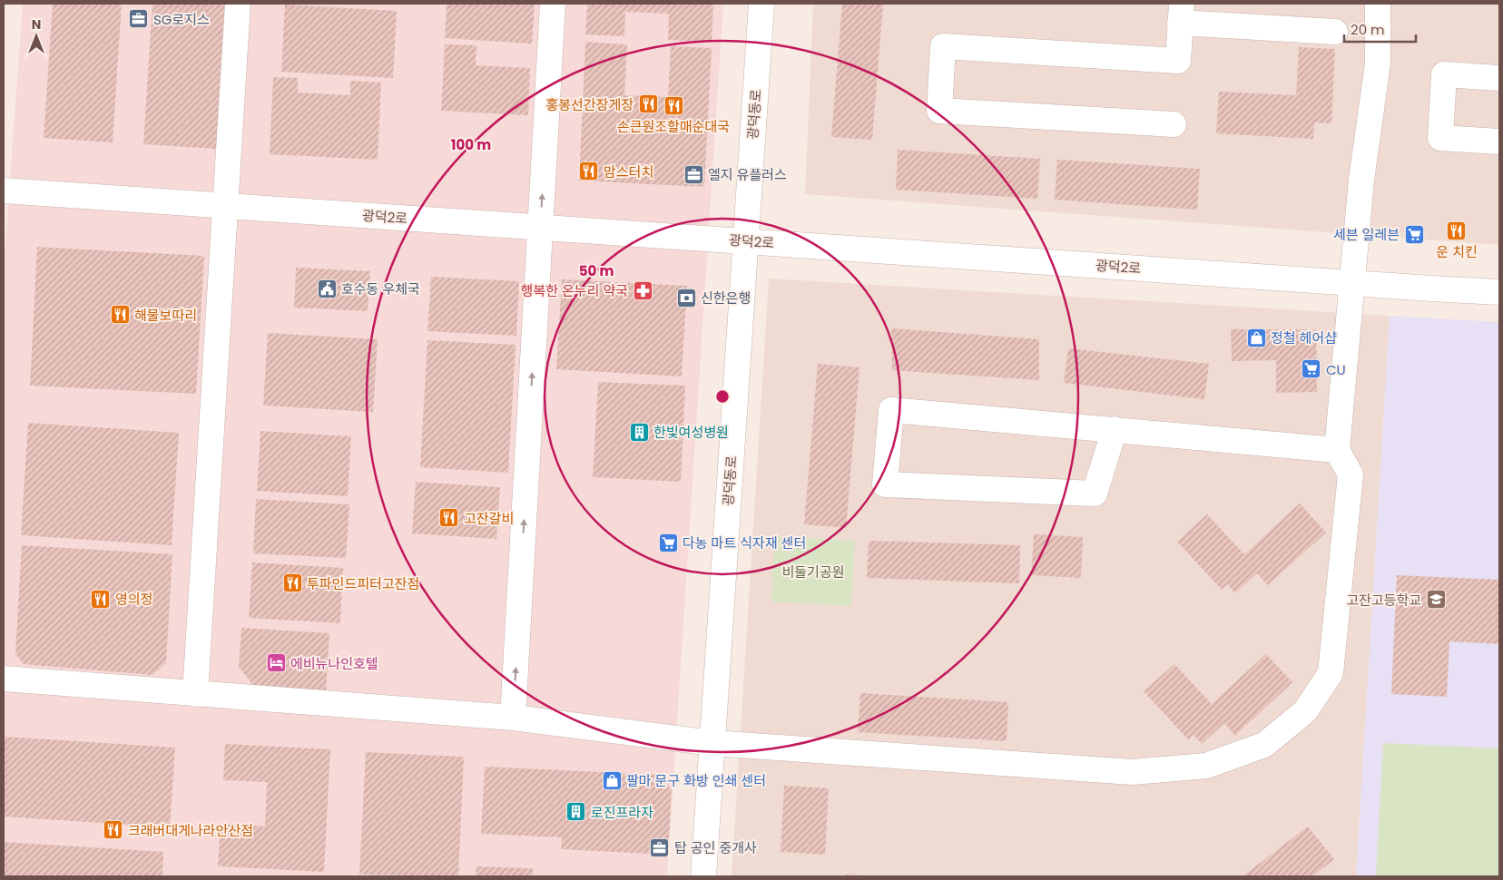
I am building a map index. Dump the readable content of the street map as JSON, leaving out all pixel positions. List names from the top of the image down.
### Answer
{
  "streets": {
    "street": ["광덕동로", "광덕2로"]
  },
  "crossings": [
    ["광덕동로", "광덕2로"]
  ],
  "parks": ["비둘기공원"],
  "places": {
    "office": ["SG로지스", "엘지 유플러스", "탑 공인 중개사"],
    "restaurant": [
      "홍봉선간장게장",
      "손큰원조할매순대국",
      "맘스터치",
      "운 치킨",
      "해물보따리",
      "고잔갈비",
      "투파인드피터고잔점",
      "영의정",
      "크래버대게나라안산점"
    ],
    "supermarket": ["세븐 일레븐", "CU", "다농 마트 식자재 센터"],
    "public building": ["호수동 우체국"],
    "pharmacy": ["행복한 온누리 약국"],
    "bank": ["신한은행"],
    "shop": ["정철 헤어샵", "팔마 문구 화방 인쇄 센터"],
    "building": ["한빛여성병원", "로진프라자"],
    "school or university": ["고잔고등학교"],
    "hotel": ["에비뉴나인호텔"]
  },
  "scale_bar": "20 m",
  "north": "top",
  "rings": ["100 m", "50 m"]
}
